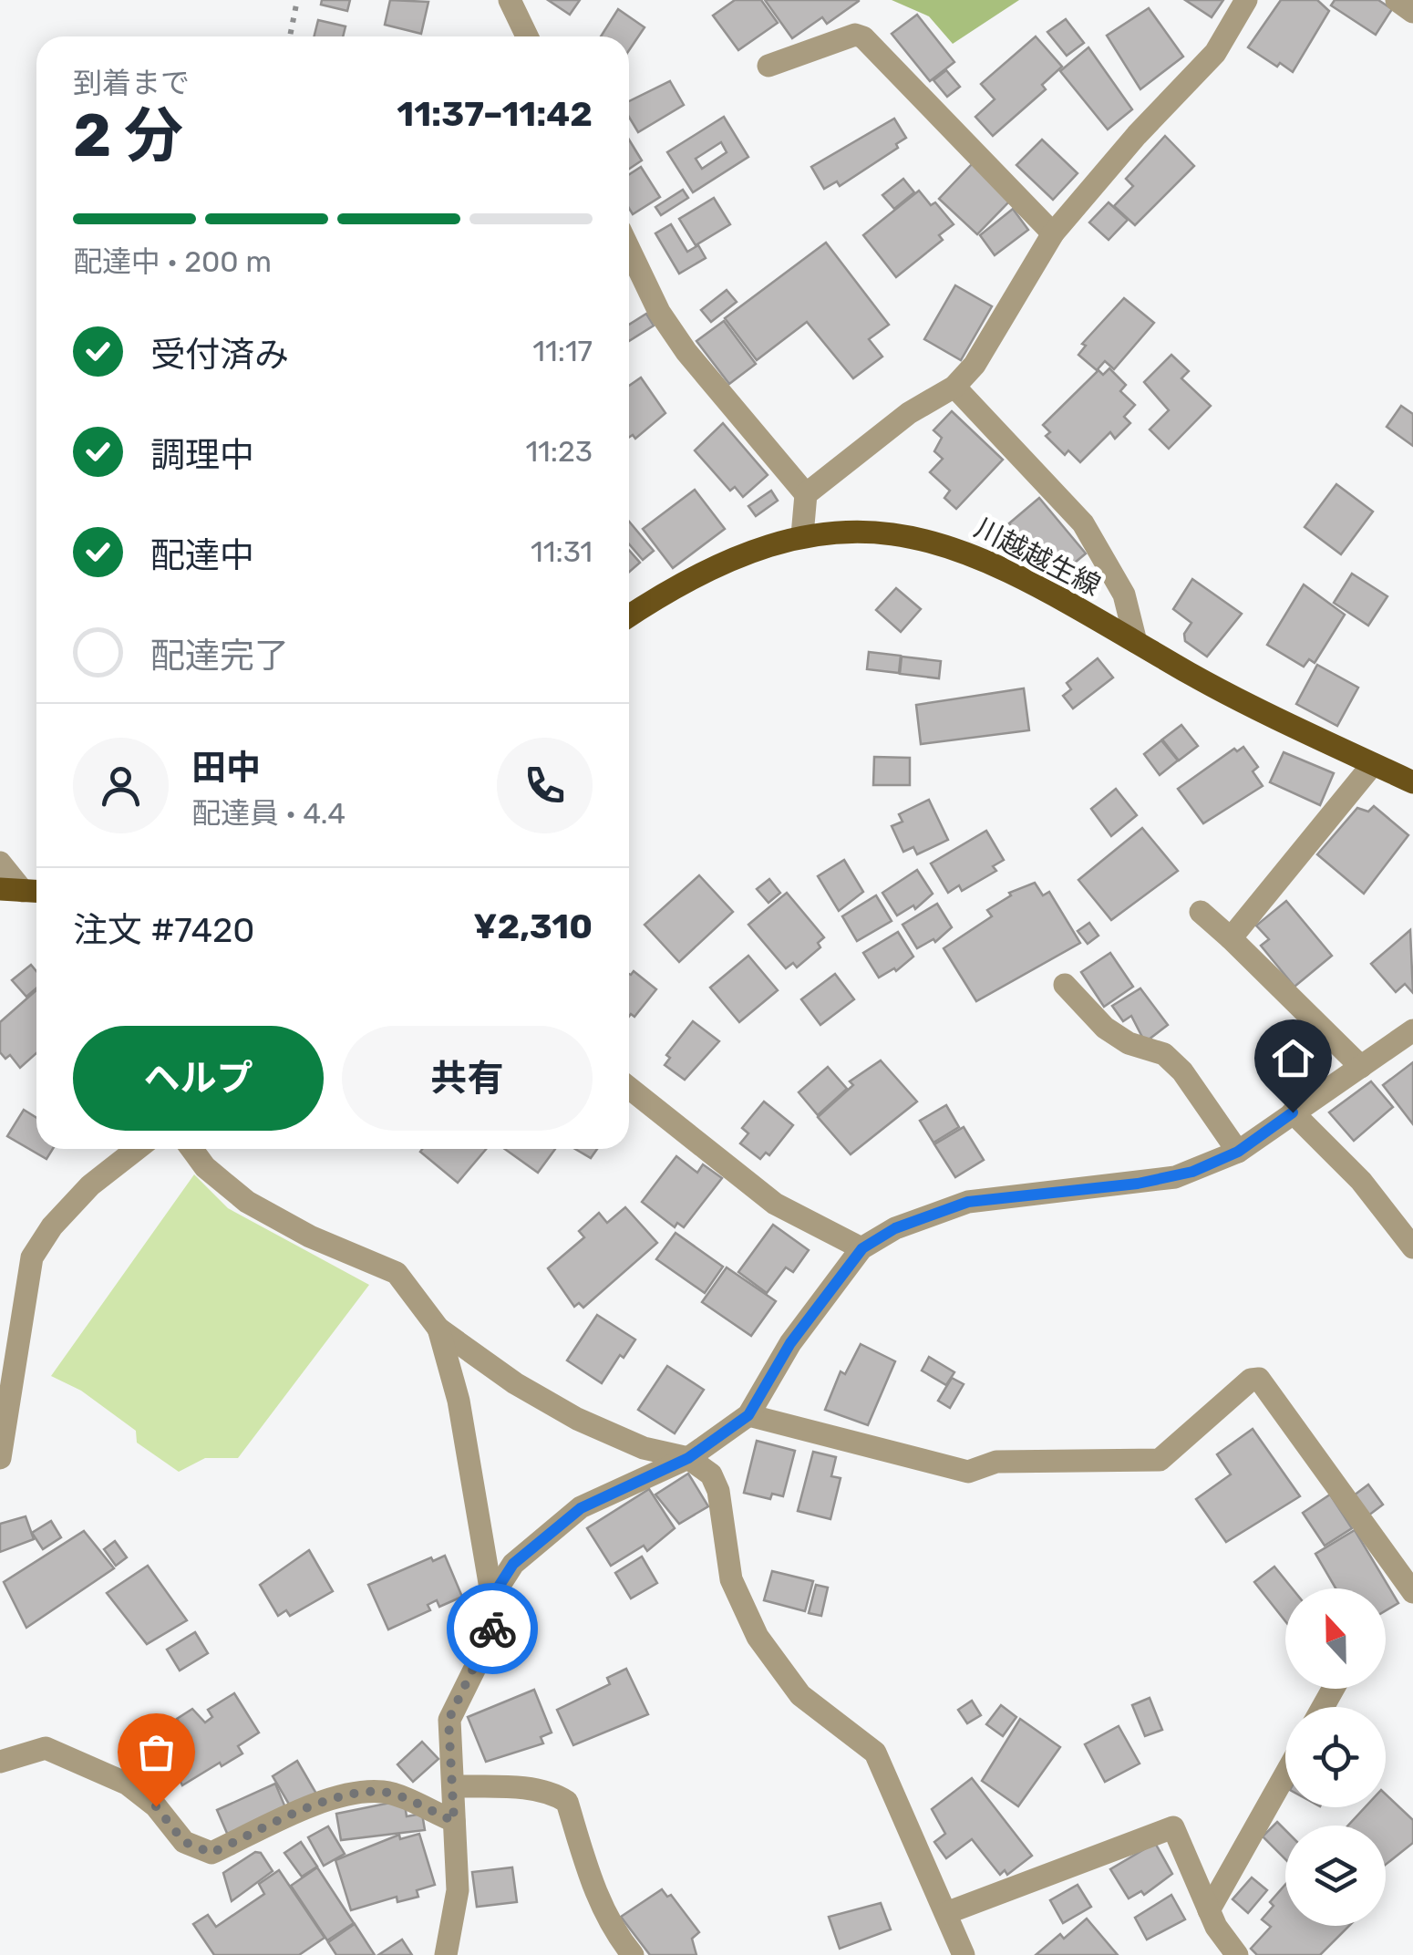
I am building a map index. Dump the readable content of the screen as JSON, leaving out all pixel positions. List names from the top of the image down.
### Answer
{
  "streets": {
    "main road": ["川越越生線"]
  },
  "north": "top",
  "page": {
    "heading": ["2 分", "到着まで", "11:37–11:42"],
    "panel": [
      "田中",
      "配達員 · 4.4",
      "注文 #7420",
      "¥2,310"
    ],
    "bar": "配達中 · 200 m",
    "list": [
      ["受付済み", "11:17"],
      ["調理中", "11:23"],
      ["配達中", "11:31"],
      "配達完了"
    ],
    "buttons": ["ヘルプ", "共有"]
  }
}
